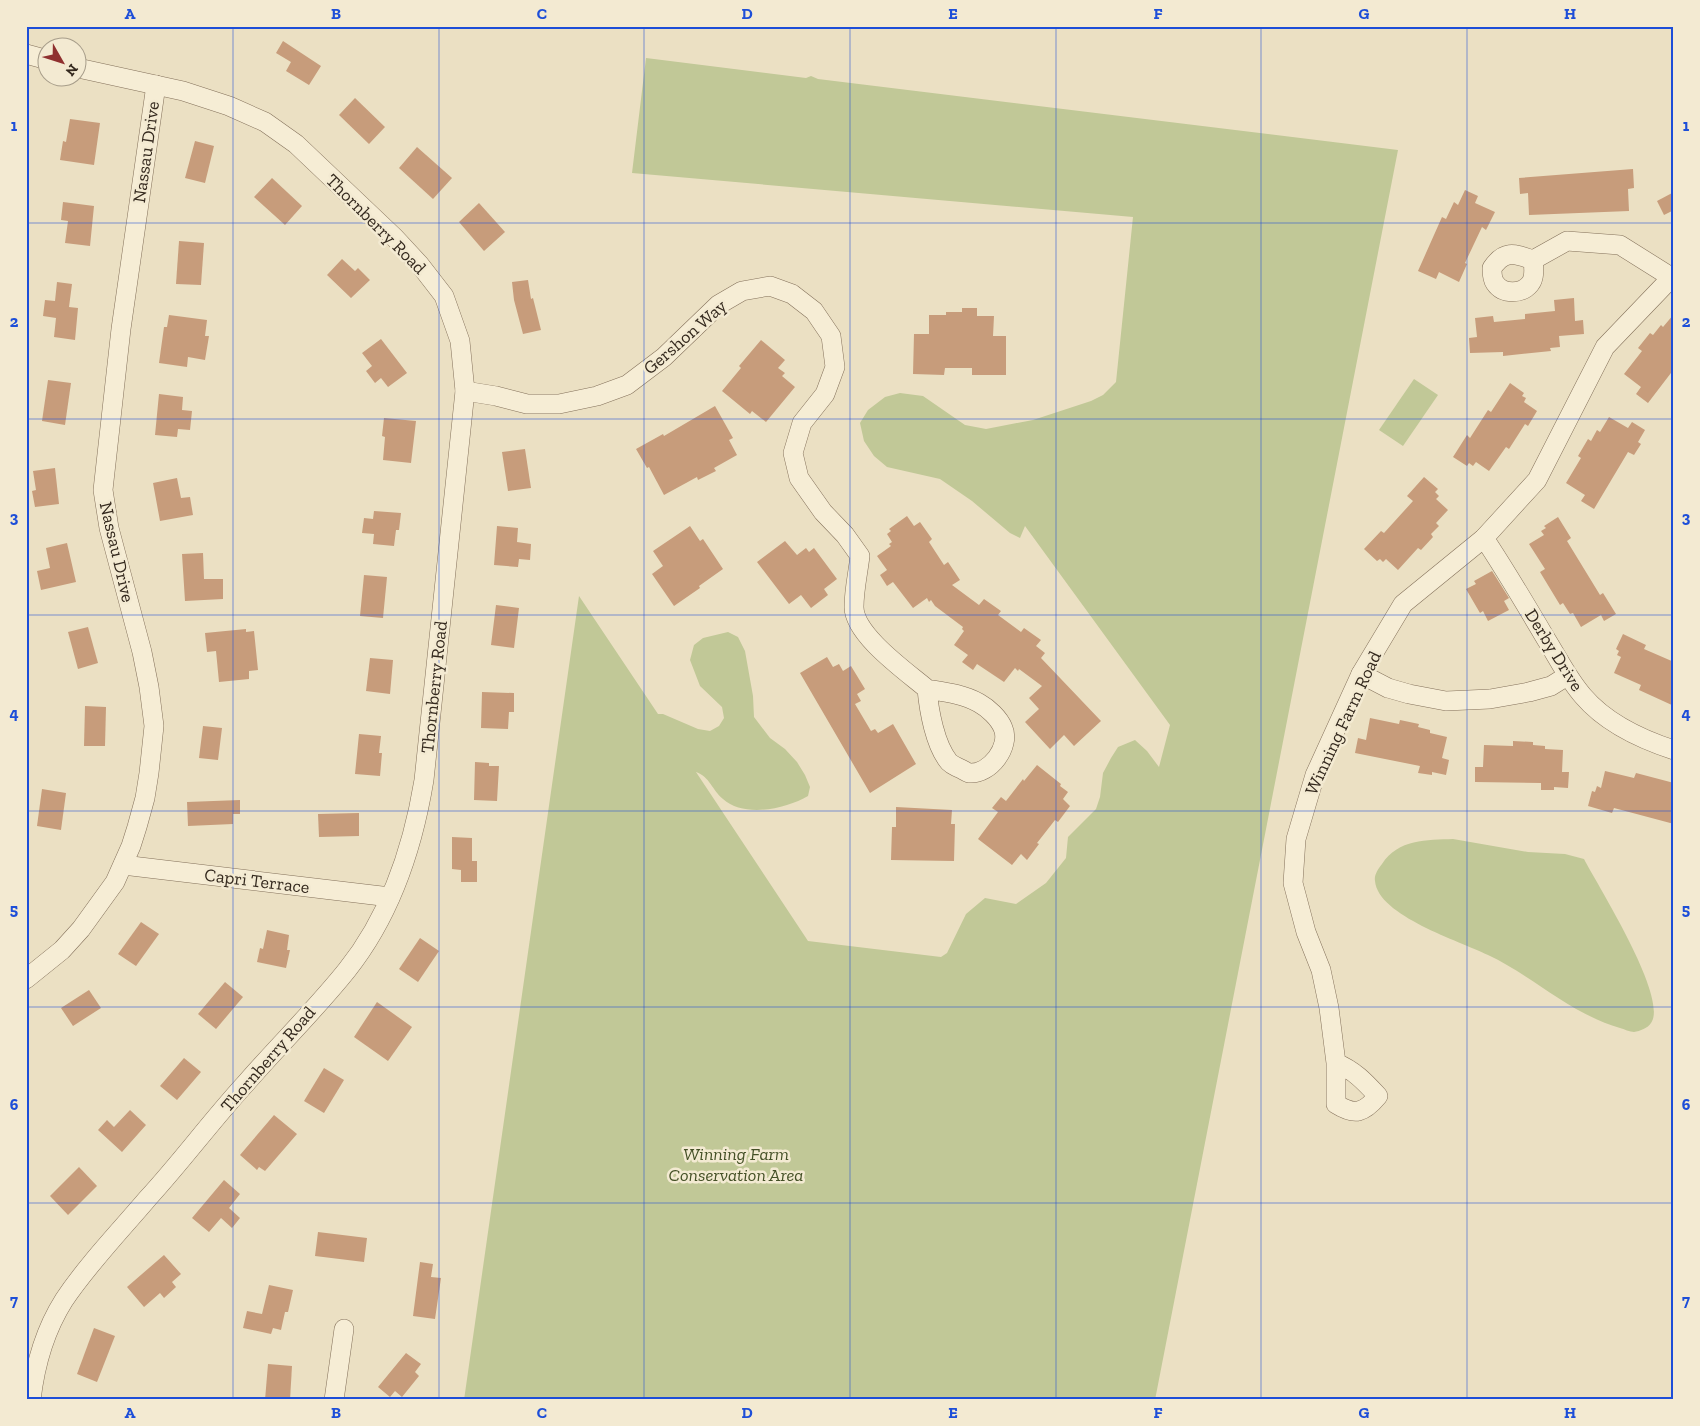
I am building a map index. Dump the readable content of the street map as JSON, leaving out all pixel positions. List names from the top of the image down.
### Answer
{
  "streets": {
    "street": [
      "Nassau Drive",
      "Thornberry Road",
      "Gershon Way",
      "Derby Drive",
      "Winning Farm Road",
      "Capri Terrace"
    ]
  },
  "crossings": [
    ["Nassau Drive", "Thornberry Road"],
    ["Nassau Drive", "Capri Terrace"],
    ["Thornberry Road", "Gershon Way"],
    ["Thornberry Road", "Capri Terrace"],
    ["Derby Drive", "Winning Farm Road"]
  ],
  "parks": ["Winning Farm Conservation Area"],
  "north": "bottom right",
  "grid": {
    "columns": [
      "A",
      "B",
      "C",
      "D",
      "E",
      "F",
      "G",
      "H"
    ],
    "rows": [
      "1",
      "2",
      "3",
      "4",
      "5",
      "6",
      "7"
    ]
  }
}
